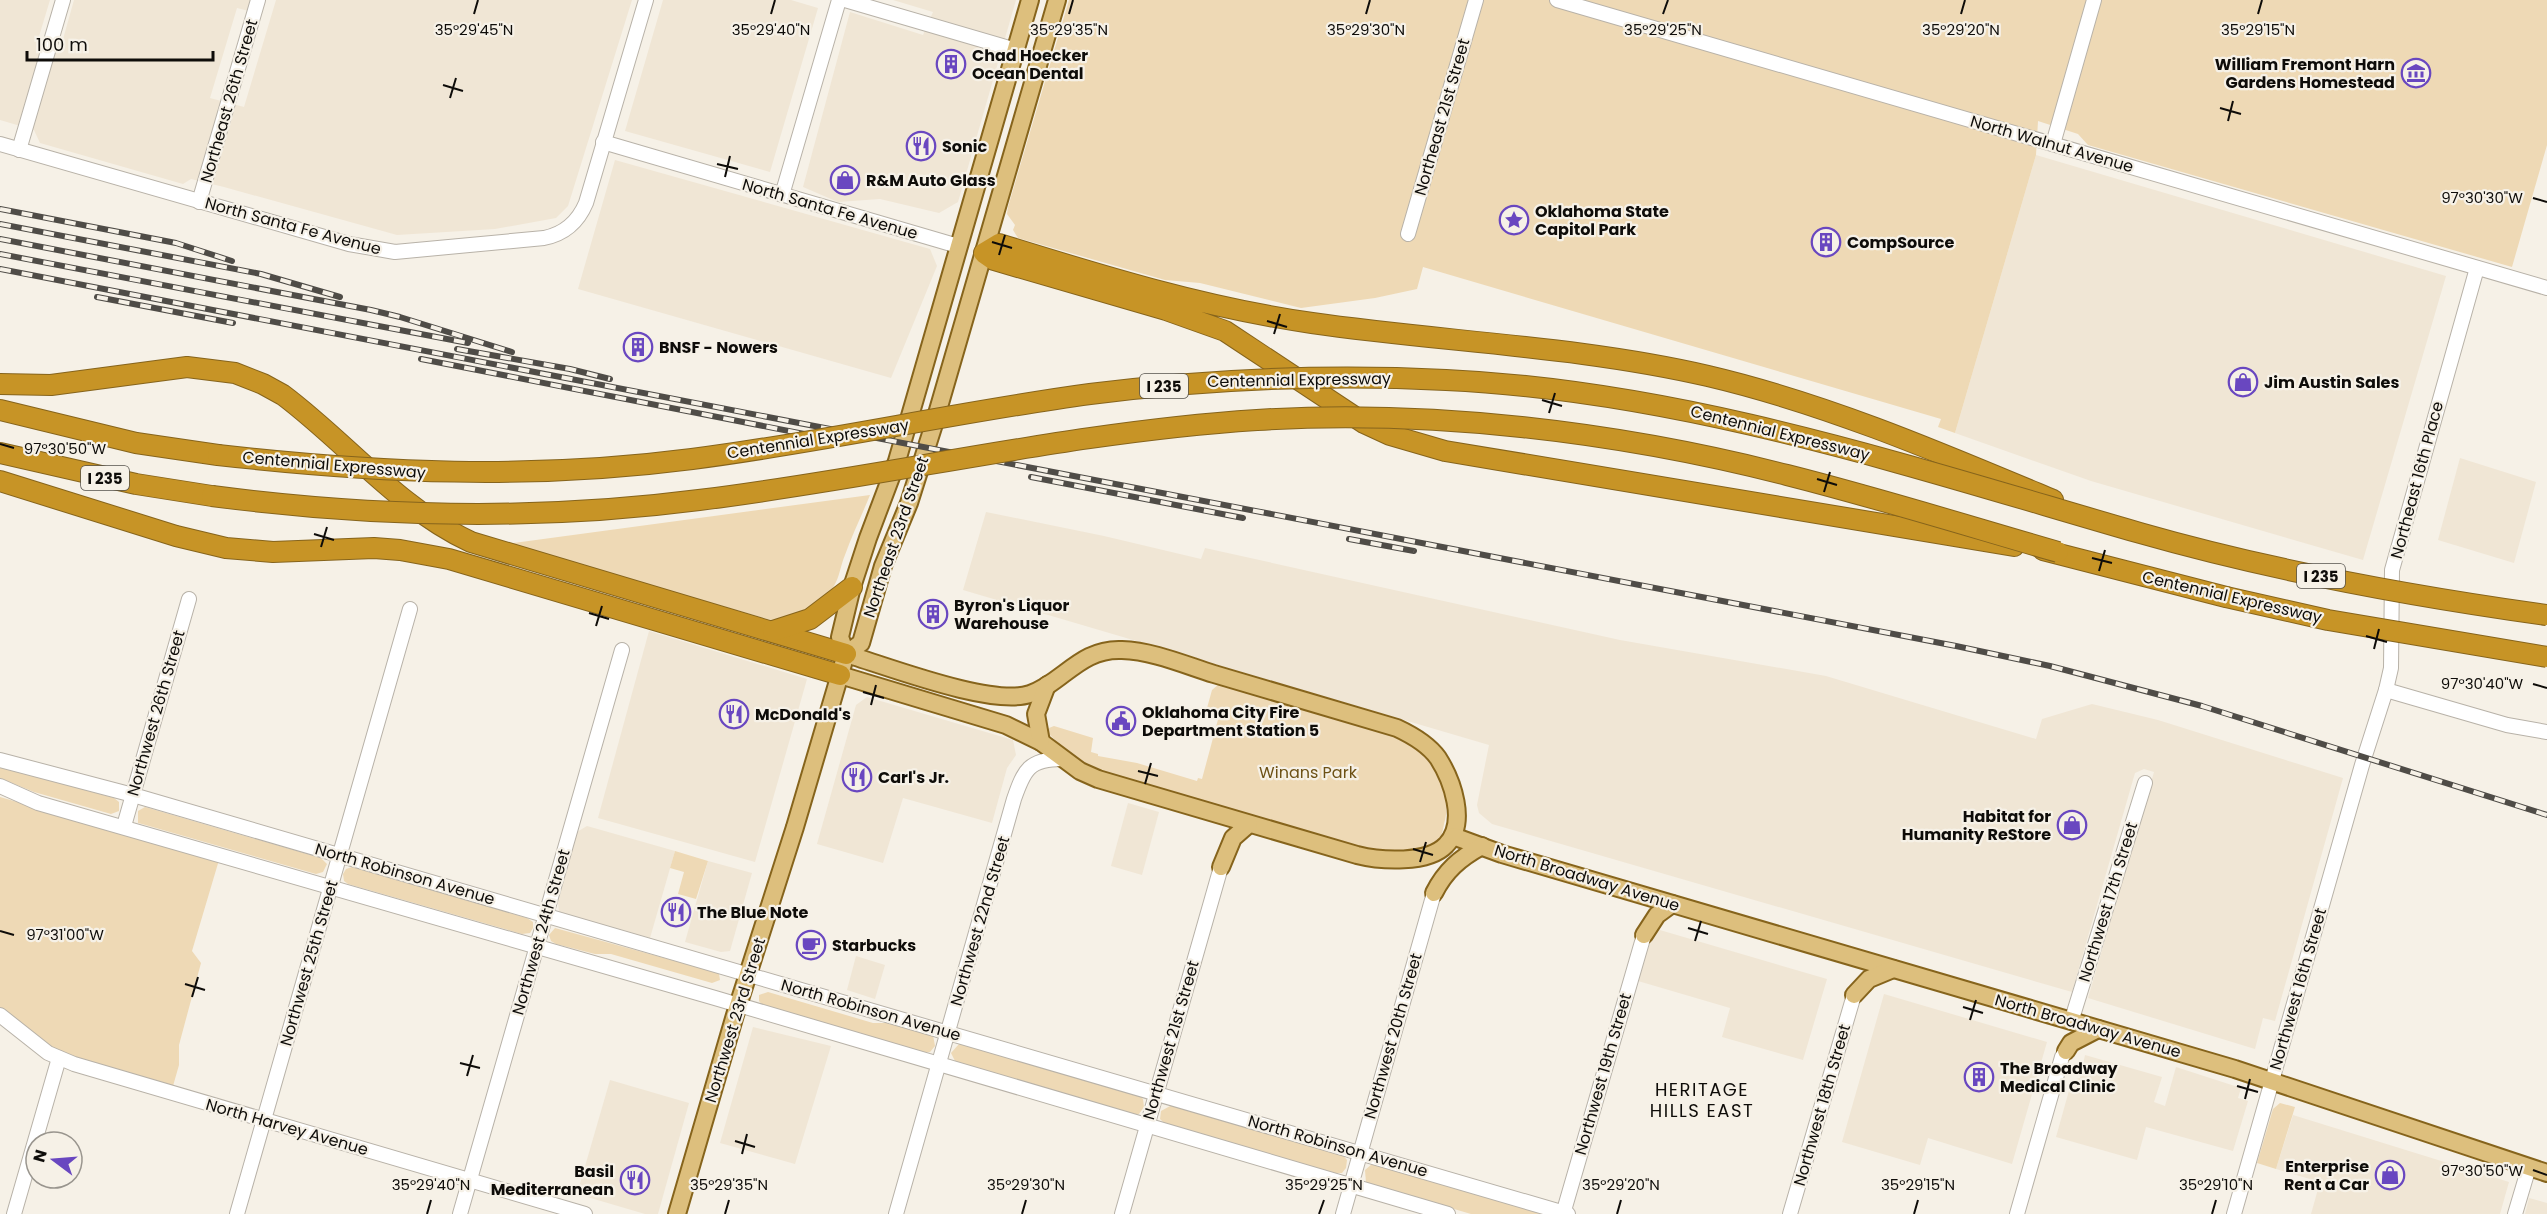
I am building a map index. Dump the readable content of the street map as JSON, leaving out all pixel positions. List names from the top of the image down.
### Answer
{
  "streets": {
    "highway": ["Centennial Expressway", "I 235"],
    "main road": [
      "North Santa Fe Avenue",
      "Northeast 23rd Street",
      "North Broadway Avenue",
      "Northwest 23rd Street"
    ],
    "street": [
      "Northeast 26th Street",
      "Northeast 21st Street",
      "North Walnut Avenue",
      "Northeast 16th Place",
      "Northwest 26th Street",
      "North Robinson Avenue",
      "Northwest 17th Street",
      "Northwest 22nd Street",
      "Northwest 24th Street",
      "Northwest 25th Street",
      "Northwest 16th Street",
      "Northwest 20th Street",
      "Northwest 21st Street",
      "Northwest 19th Street",
      "Northwest 18th Street",
      "North Harvey Avenue"
    ]
  },
  "crossings": [
    ["Northeast 26th Street", "North Santa Fe Avenue"],
    ["North Walnut Avenue", "Northeast 16th Place"],
    ["North Santa Fe Avenue", "Northeast 23rd Street"],
    ["Northeast 16th Place", "Northwest 16th Street"],
    ["Northeast 23rd Street", "Northwest 23rd Street"],
    ["Northwest 26th Street", "North Robinson Avenue"],
    ["North Robinson Avenue", "Northwest 22nd Street"],
    ["North Robinson Avenue", "Northwest 24th Street"],
    ["North Robinson Avenue", "Northwest 25th Street"],
    ["North Robinson Avenue", "Northwest 23rd Street"],
    ["North Robinson Avenue", "Northwest 20th Street"],
    ["North Robinson Avenue", "Northwest 21st Street"],
    ["North Robinson Avenue", "Northwest 19th Street"],
    ["North Broadway Avenue", "Northwest 17th Street"],
    ["North Broadway Avenue", "Northwest 16th Street"],
    ["Northwest 24th Street", "North Harvey Avenue"],
    ["Northwest 25th Street", "North Harvey Avenue"]
  ],
  "districts": ["HERITAGE HILLS EAST"],
  "parks": ["Winans Park"],
  "places": {
    "building": [
      "Chad Hoecker Ocean Dental",
      "CompSource",
      "BNSF - Nowers",
      "Byron's Liquor Warehouse",
      "The Broadway Medical Clinic"
    ],
    "museum": ["William Fremont Harn Gardens Homestead"],
    "restaurant": [
      "Sonic",
      "McDonald's",
      "Carl's Jr.",
      "The Blue Note",
      "Basil Mediterranean"
    ],
    "shop": [
      "R&M Auto Glass",
      "Jim Austin Sales",
      "Habitat for Humanity ReStore",
      "Enterprise Rent a Car"
    ],
    "place": ["Oklahoma State Capitol Park"],
    "public building": ["Oklahoma City Fire Department Station 5"],
    "cafe": ["Starbucks"]
  },
  "scale_bar": "100 m",
  "north": "left",
  "coordinates": [
    "35°29'45\"N",
    "35°29'40\"N",
    "35°29'35\"N",
    "35°29'30\"N",
    "35°29'25\"N",
    "35°29'20\"N",
    "35°29'15\"N",
    "97°30'30\"W",
    "97°30'50\"W",
    "97°30'40\"W",
    "97°31'00\"W",
    "35°29'10\"N"
  ]
}
